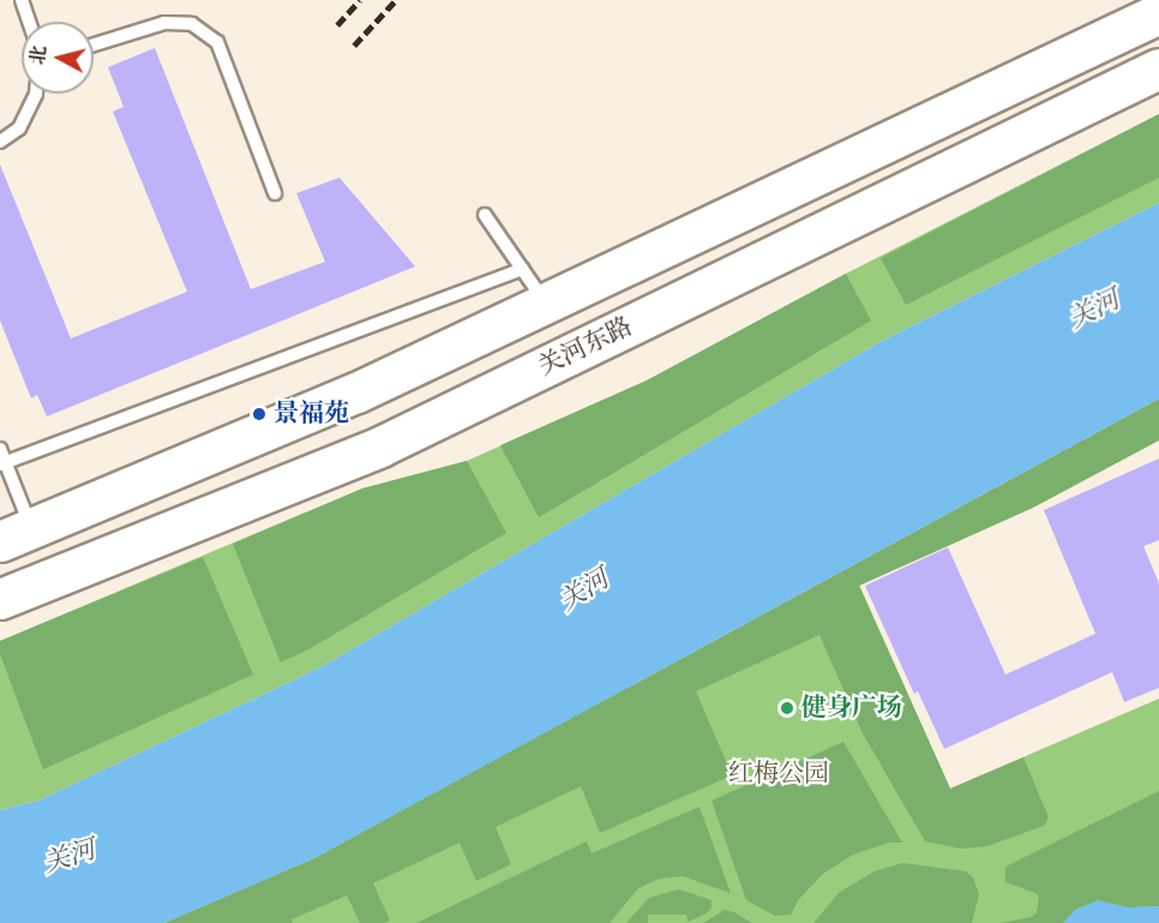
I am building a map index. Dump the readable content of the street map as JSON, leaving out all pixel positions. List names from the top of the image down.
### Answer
{
  "streets": {
    "main road": ["关河东路"]
  },
  "water": ["关河"],
  "parks": ["红梅公园"],
  "places": ["景福苑", "健身广场"],
  "north": "left"
}
